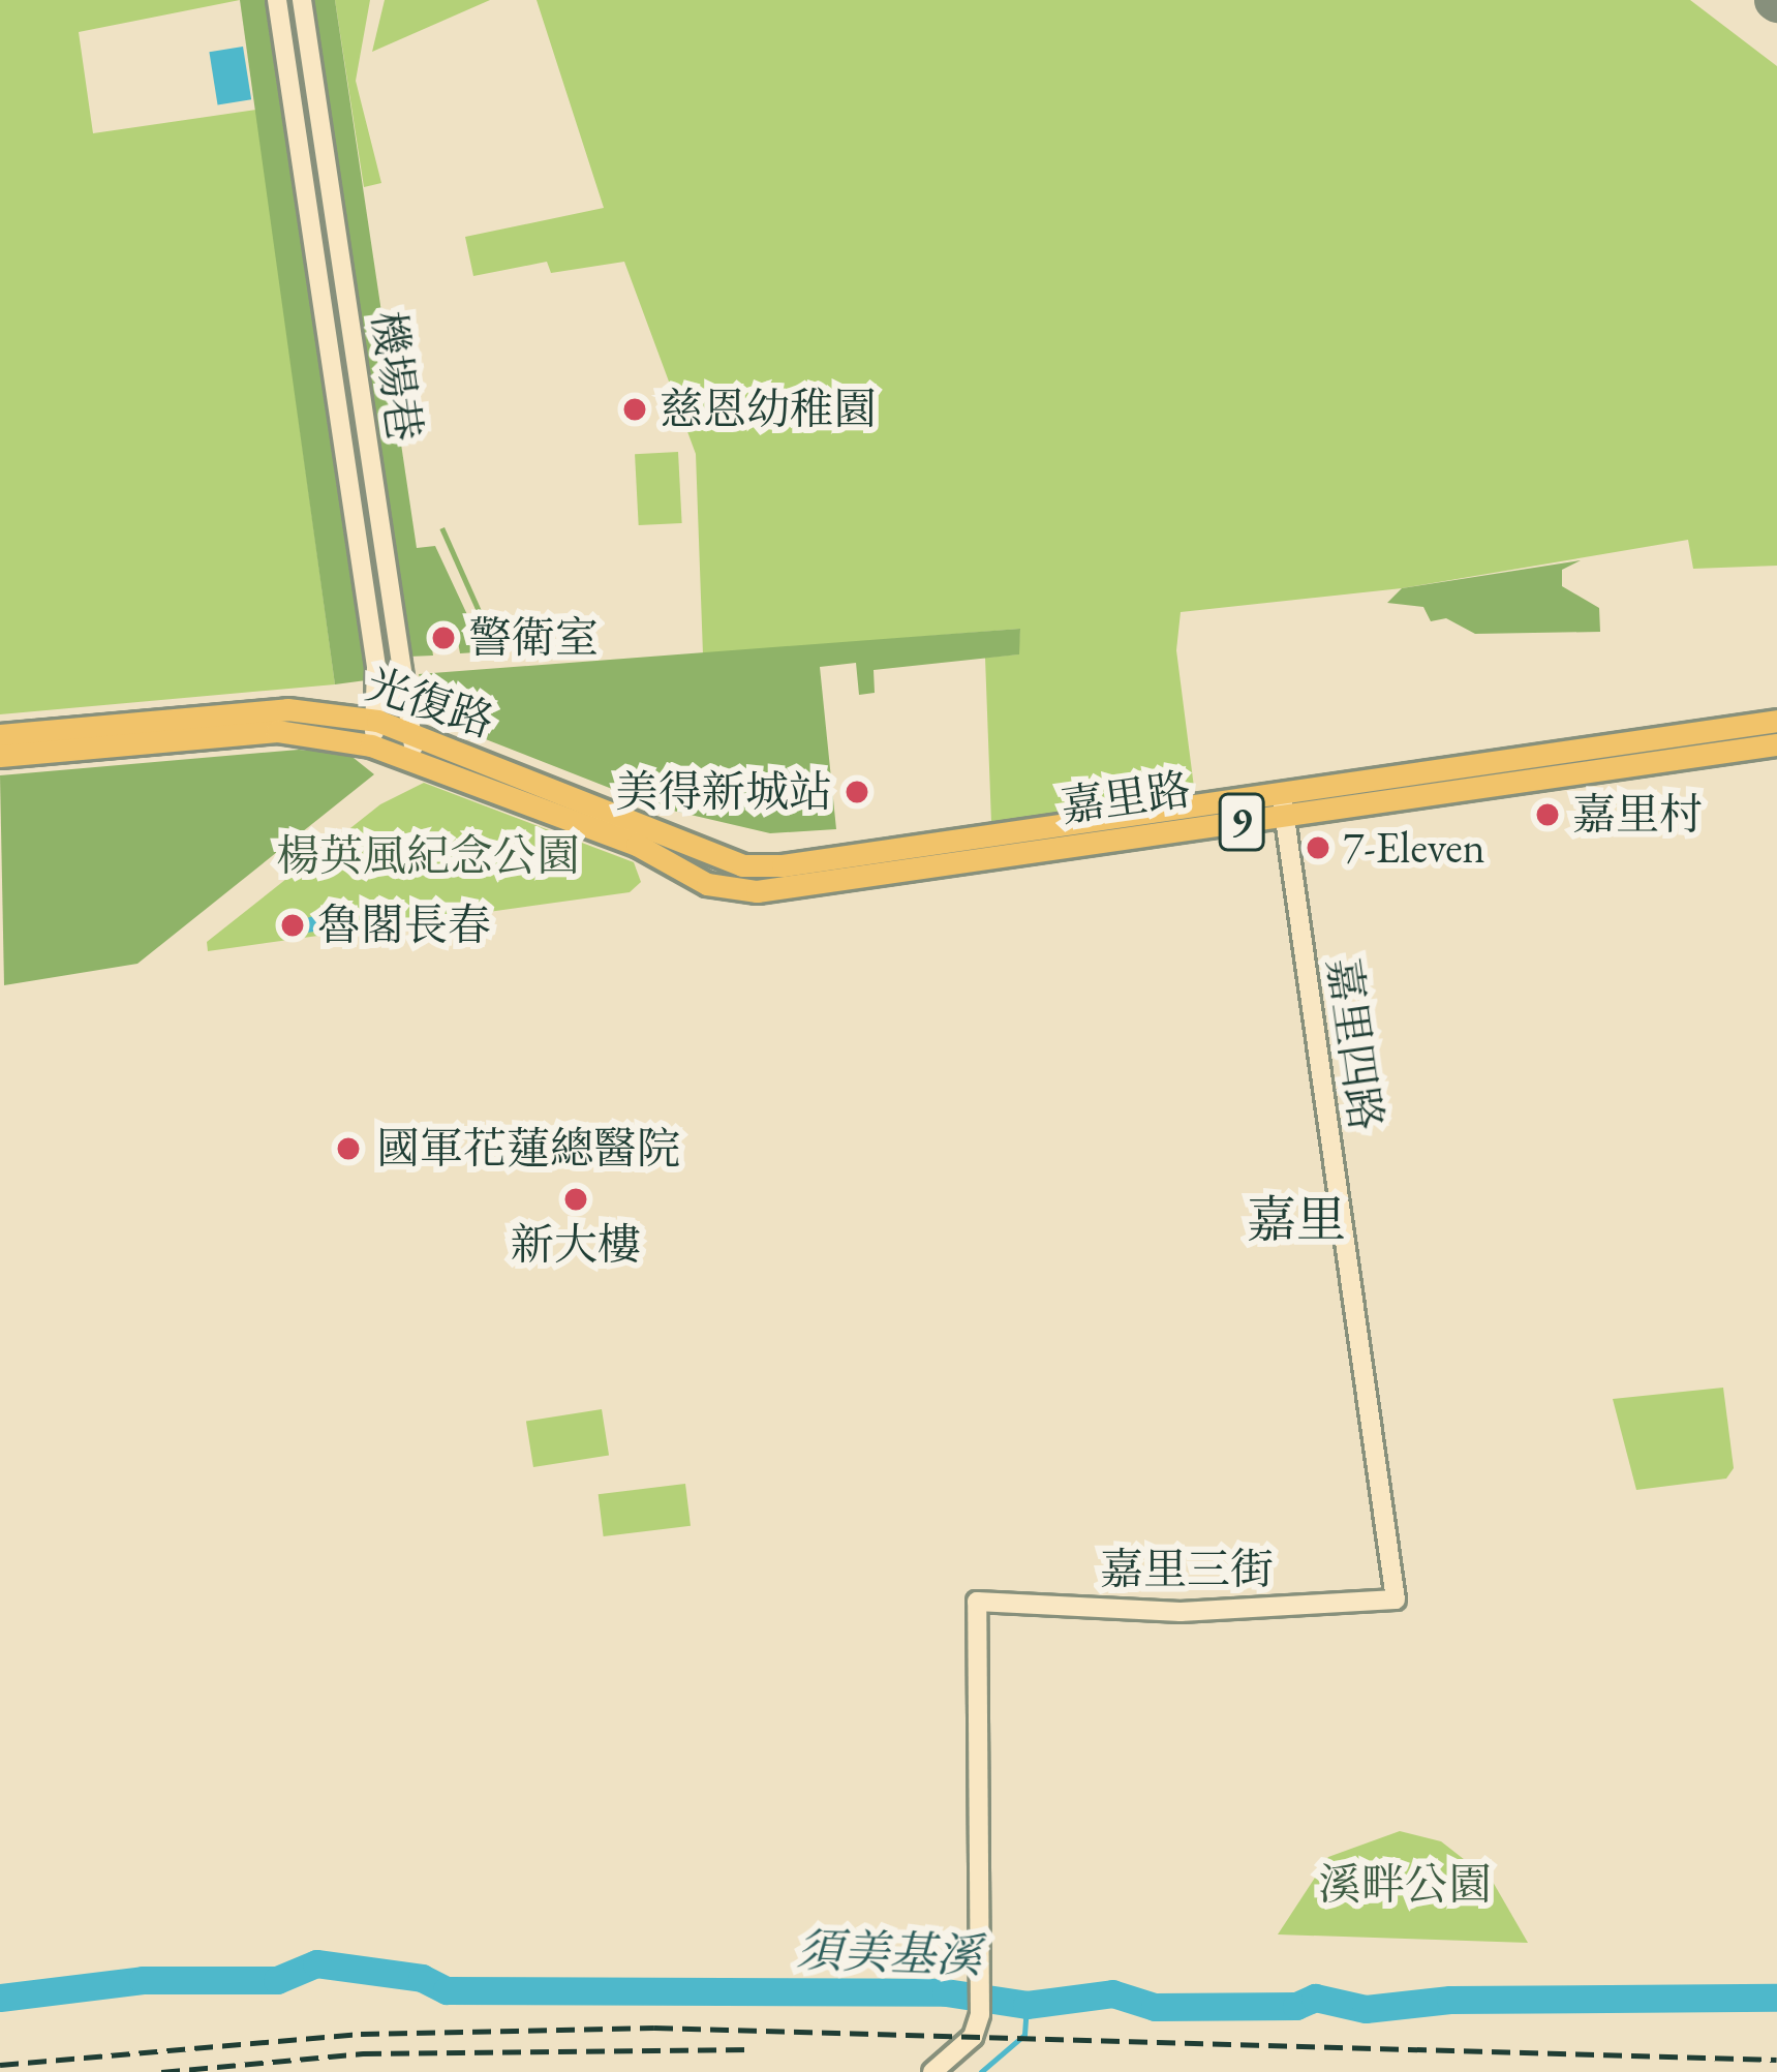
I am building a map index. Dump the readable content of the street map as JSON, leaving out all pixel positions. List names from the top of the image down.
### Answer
{
  "streets": {
    "main road": ["光復路", "嘉里路", "9"],
    "street": ["機場巷", "嘉里四路", "嘉里三街"]
  },
  "crossings": [
    ["機場巷", "光復路"],
    ["光復路", "嘉里路"],
    ["嘉里路", "嘉里四路"],
    ["嘉里四路", "嘉里三街"]
  ],
  "districts": ["嘉里"],
  "water": ["須美基溪"],
  "parks": ["楊英風紀念公園", "溪畔公園"],
  "places": [
    "慈恩幼稚園",
    "警衛室",
    "美得新城站",
    "嘉里村",
    "7-Eleven",
    "魯閣長春",
    "國軍花蓮總醫院",
    "新大樓"
  ]
}
